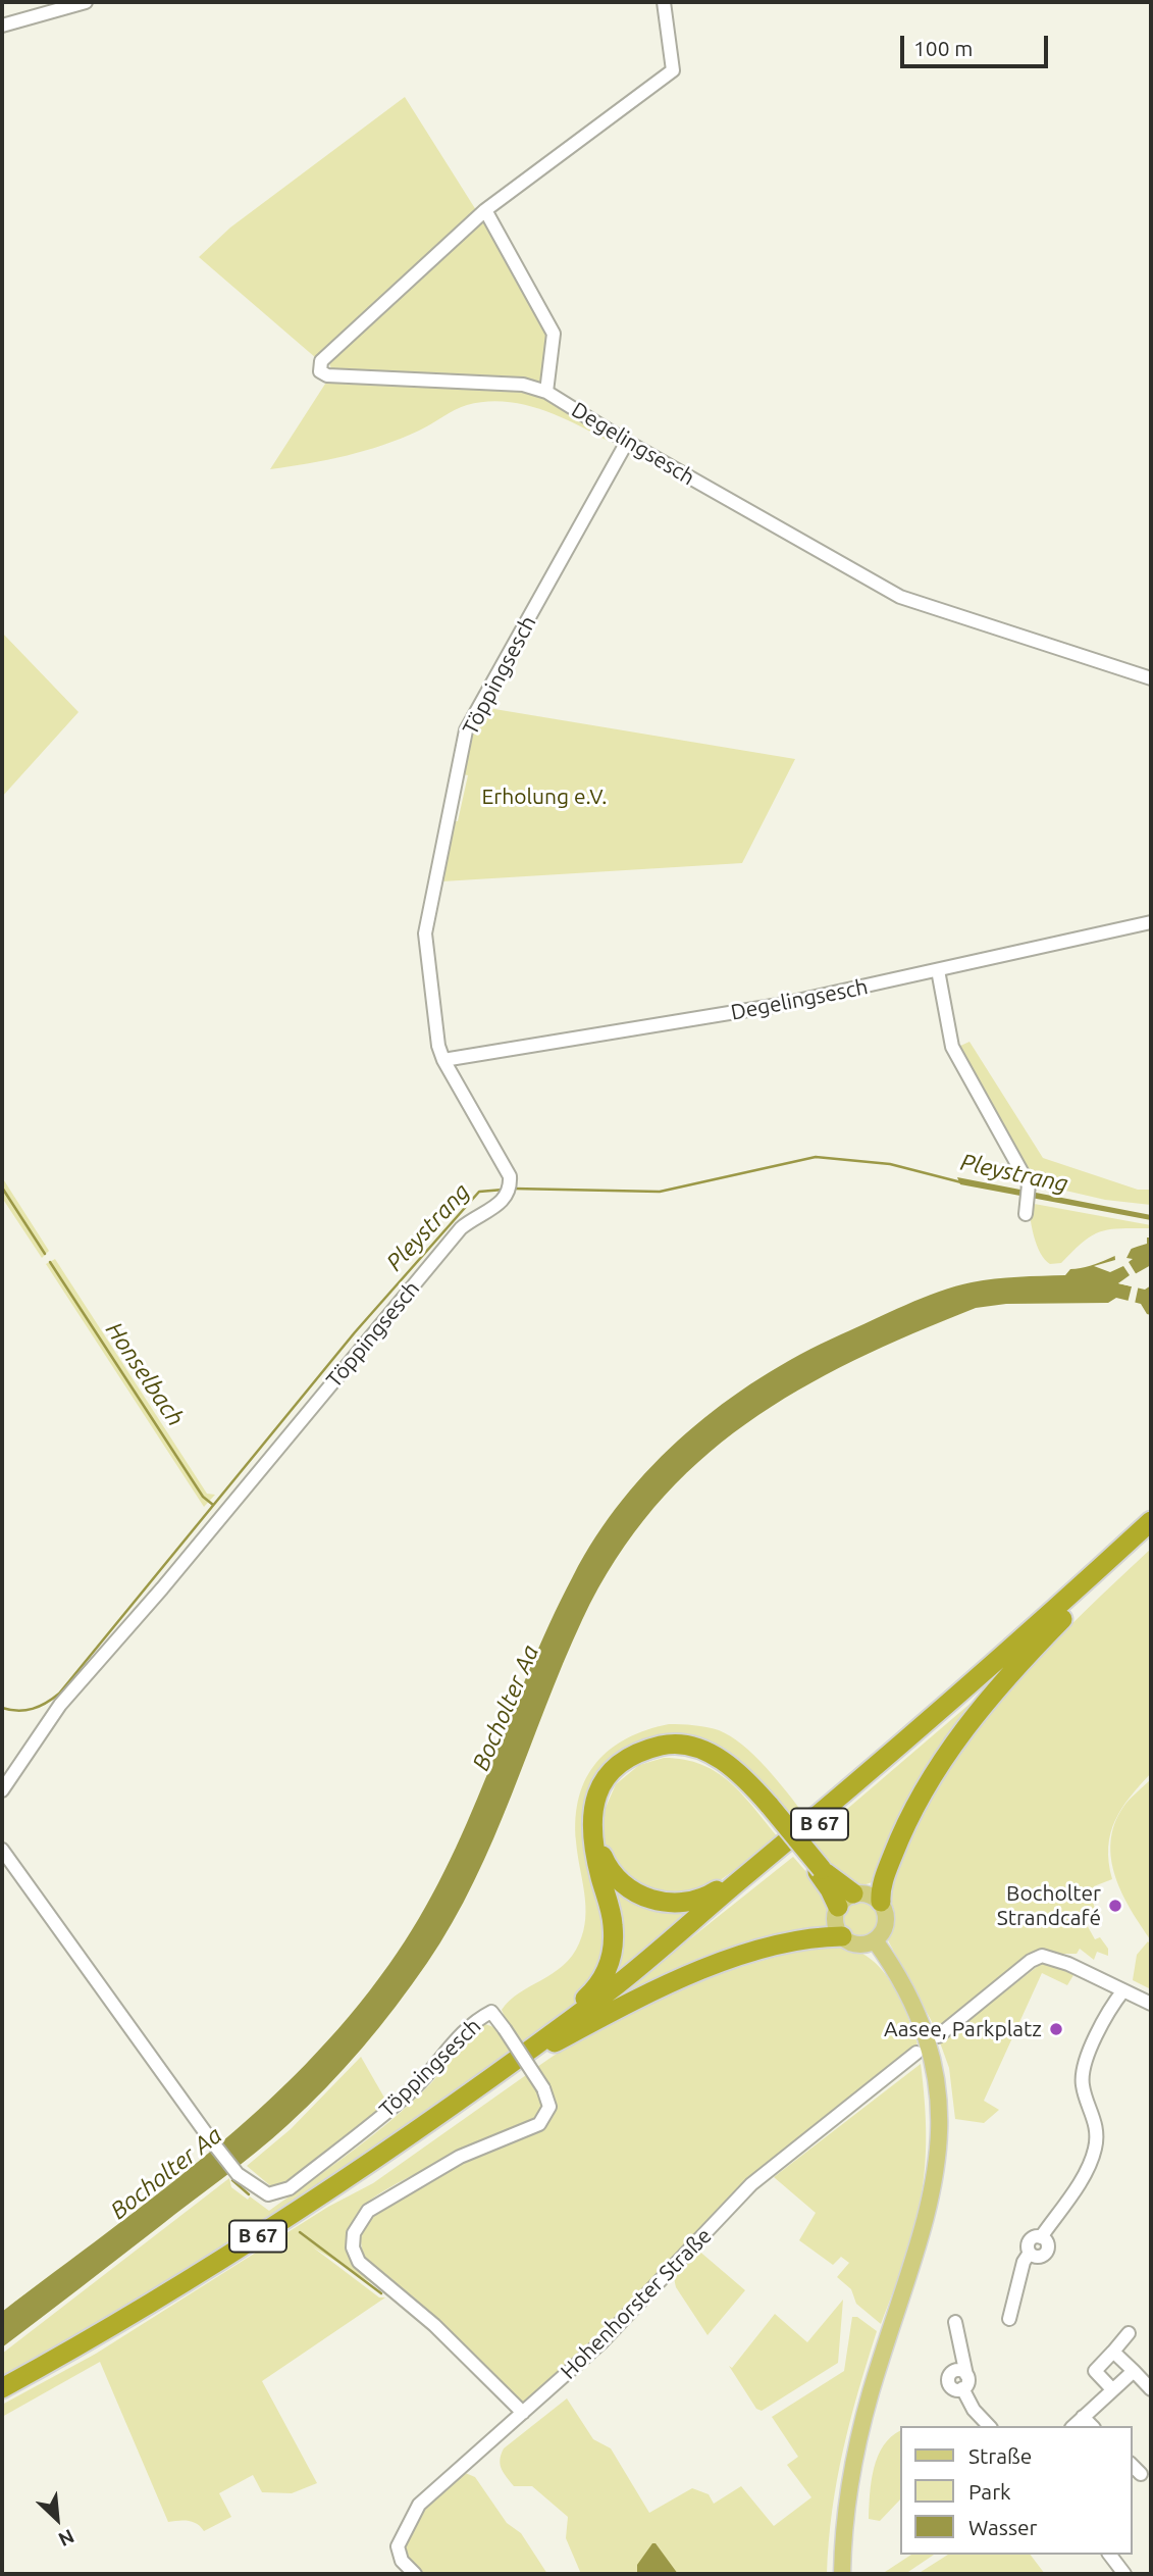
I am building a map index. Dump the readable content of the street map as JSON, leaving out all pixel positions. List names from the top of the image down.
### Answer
{
  "streets": {
    "highway": ["B 67"],
    "street": ["Degelingsesch", "Töppingsesch", "Hohenhorster Straße"]
  },
  "crossings": [
    ["Degelingsesch", "Töppingsesch"],
    ["Töppingsesch", "Hohenhorster Straße"]
  ],
  "water": ["Pleystrang", "Honselbach", "Bocholter Aa"],
  "parks": ["Erholung e.V."],
  "places": ["Bocholter Strandcafé", "Aasee, Parkplatz"],
  "legend": ["Straße", "Park", "Wasser"],
  "scale_bar": "100 m",
  "north": "bottom right"
}
